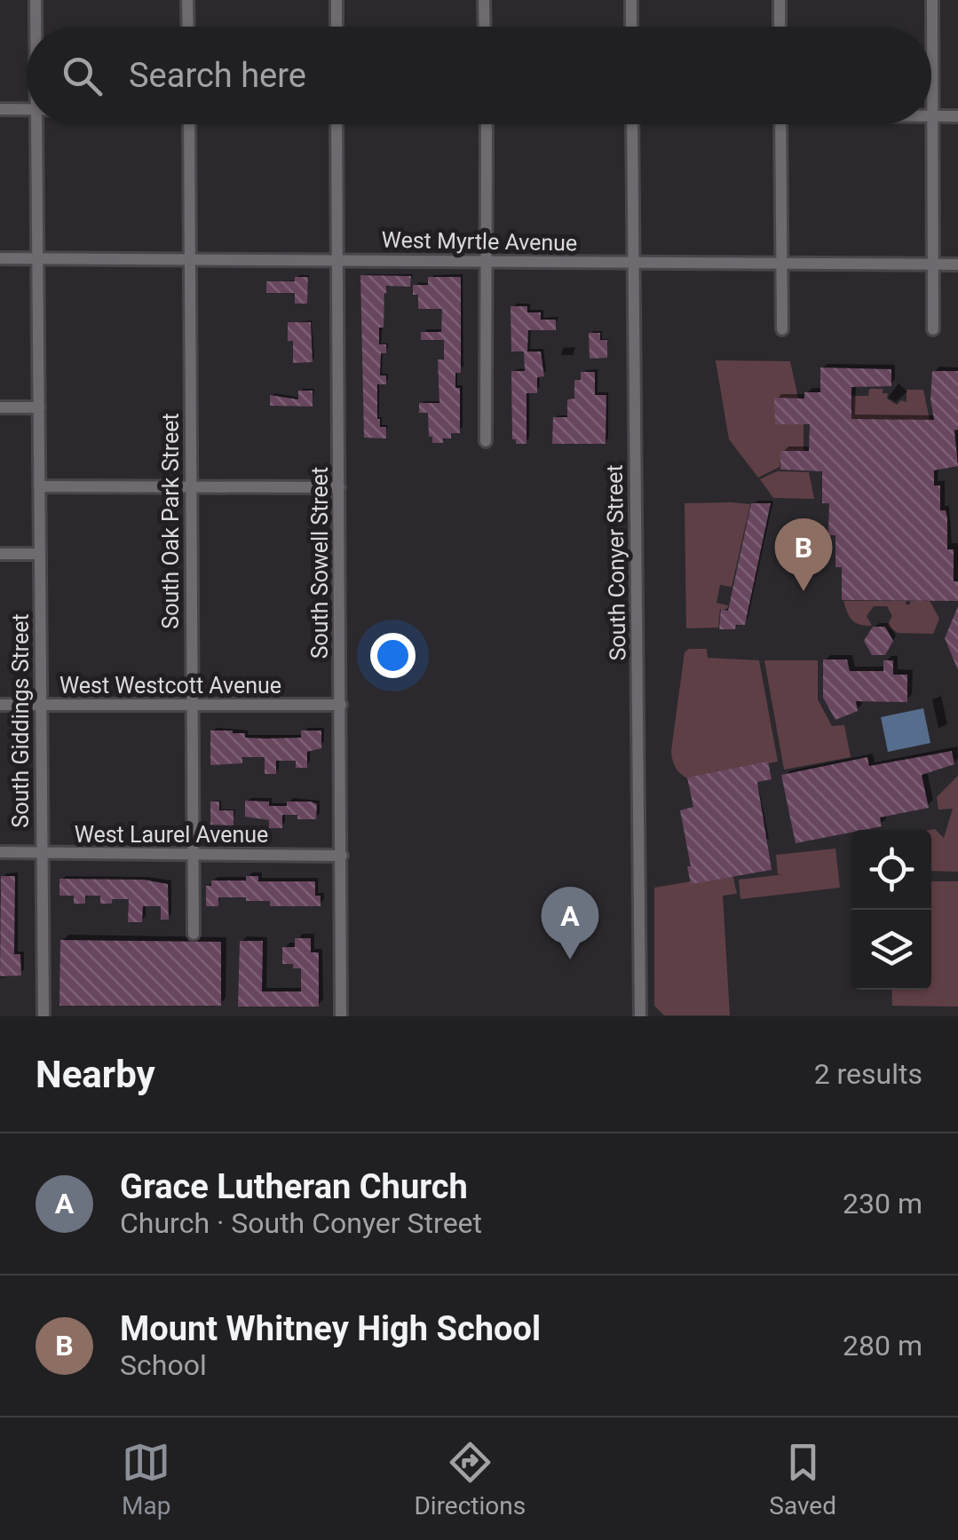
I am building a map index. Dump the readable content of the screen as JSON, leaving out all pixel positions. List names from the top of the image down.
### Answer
{
  "streets": {
    "street": [
      "West Myrtle Avenue",
      "South Oak Park Street",
      "South Sowell Street",
      "South Conyer Street",
      "West Westcott Avenue",
      "South Giddings Street",
      "West Laurel Avenue"
    ]
  },
  "crossings": [
    ["West Myrtle Avenue", "South Oak Park Street"],
    ["West Myrtle Avenue", "South Sowell Street"],
    ["West Myrtle Avenue", "South Conyer Street"],
    ["West Myrtle Avenue", "South Giddings Street"],
    ["South Oak Park Street", "West Westcott Avenue"],
    ["South Oak Park Street", "West Laurel Avenue"],
    ["South Sowell Street", "West Westcott Avenue"],
    ["South Sowell Street", "West Laurel Avenue"],
    ["West Westcott Avenue", "South Giddings Street"],
    ["South Giddings Street", "West Laurel Avenue"]
  ],
  "page": {
    "search": "Search here",
    "pins": ["B", "A"],
    "heading": ["Nearby", "2 results"],
    "list": [
      {
        "mark": "A",
        "name": "Grace Lutheran Church",
        "note": "Church · South Conyer Street",
        "value": "230 m"
      },
      {
        "mark": "B",
        "name": "Mount Whitney High School",
        "note": "School",
        "value": "280 m"
      }
    ],
    "nav": ["Map", "Directions", "Saved"]
  }
}
